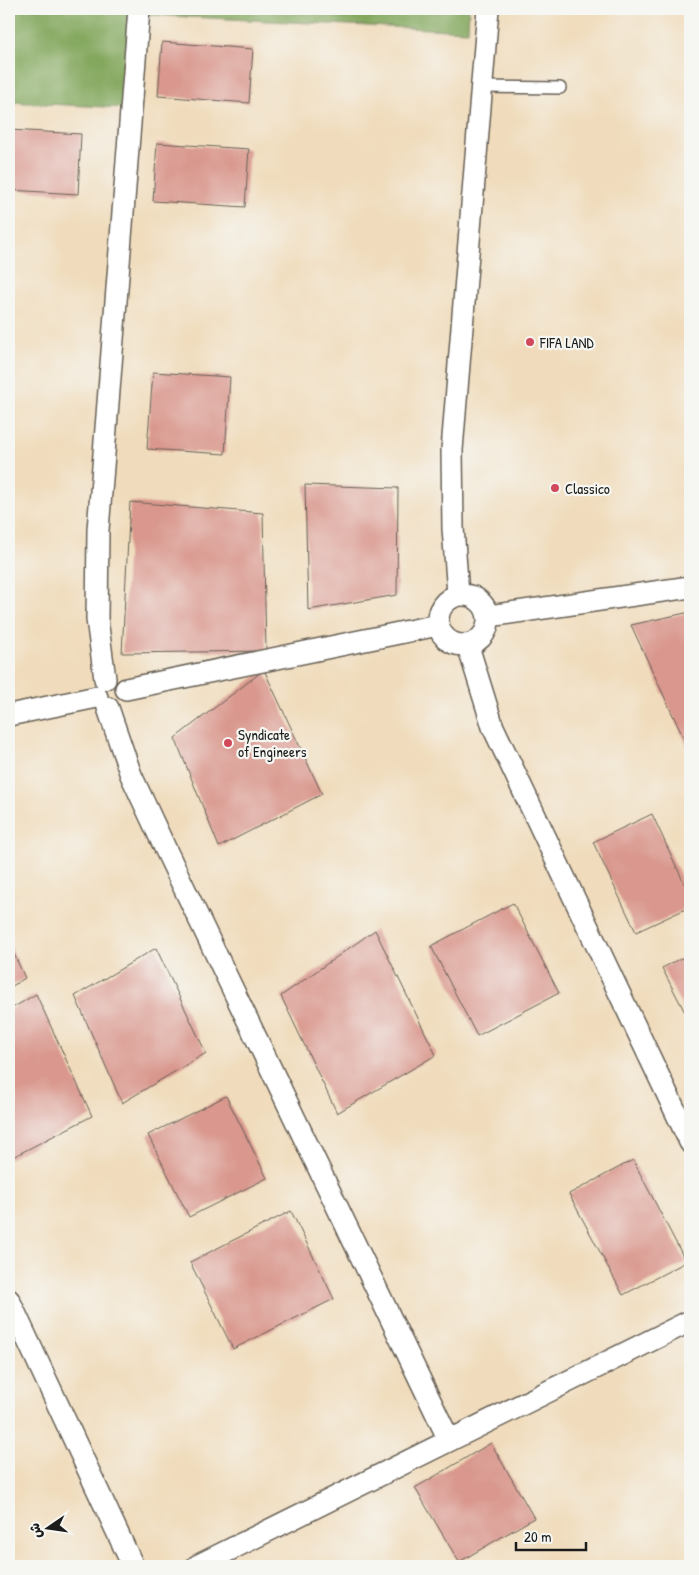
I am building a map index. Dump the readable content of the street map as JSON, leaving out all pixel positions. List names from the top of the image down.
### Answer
{
  "places": ["FIFA LAND", "Classico", "Syndicate of Engineers"],
  "scale_bar": "20 m",
  "north": "left"
}
